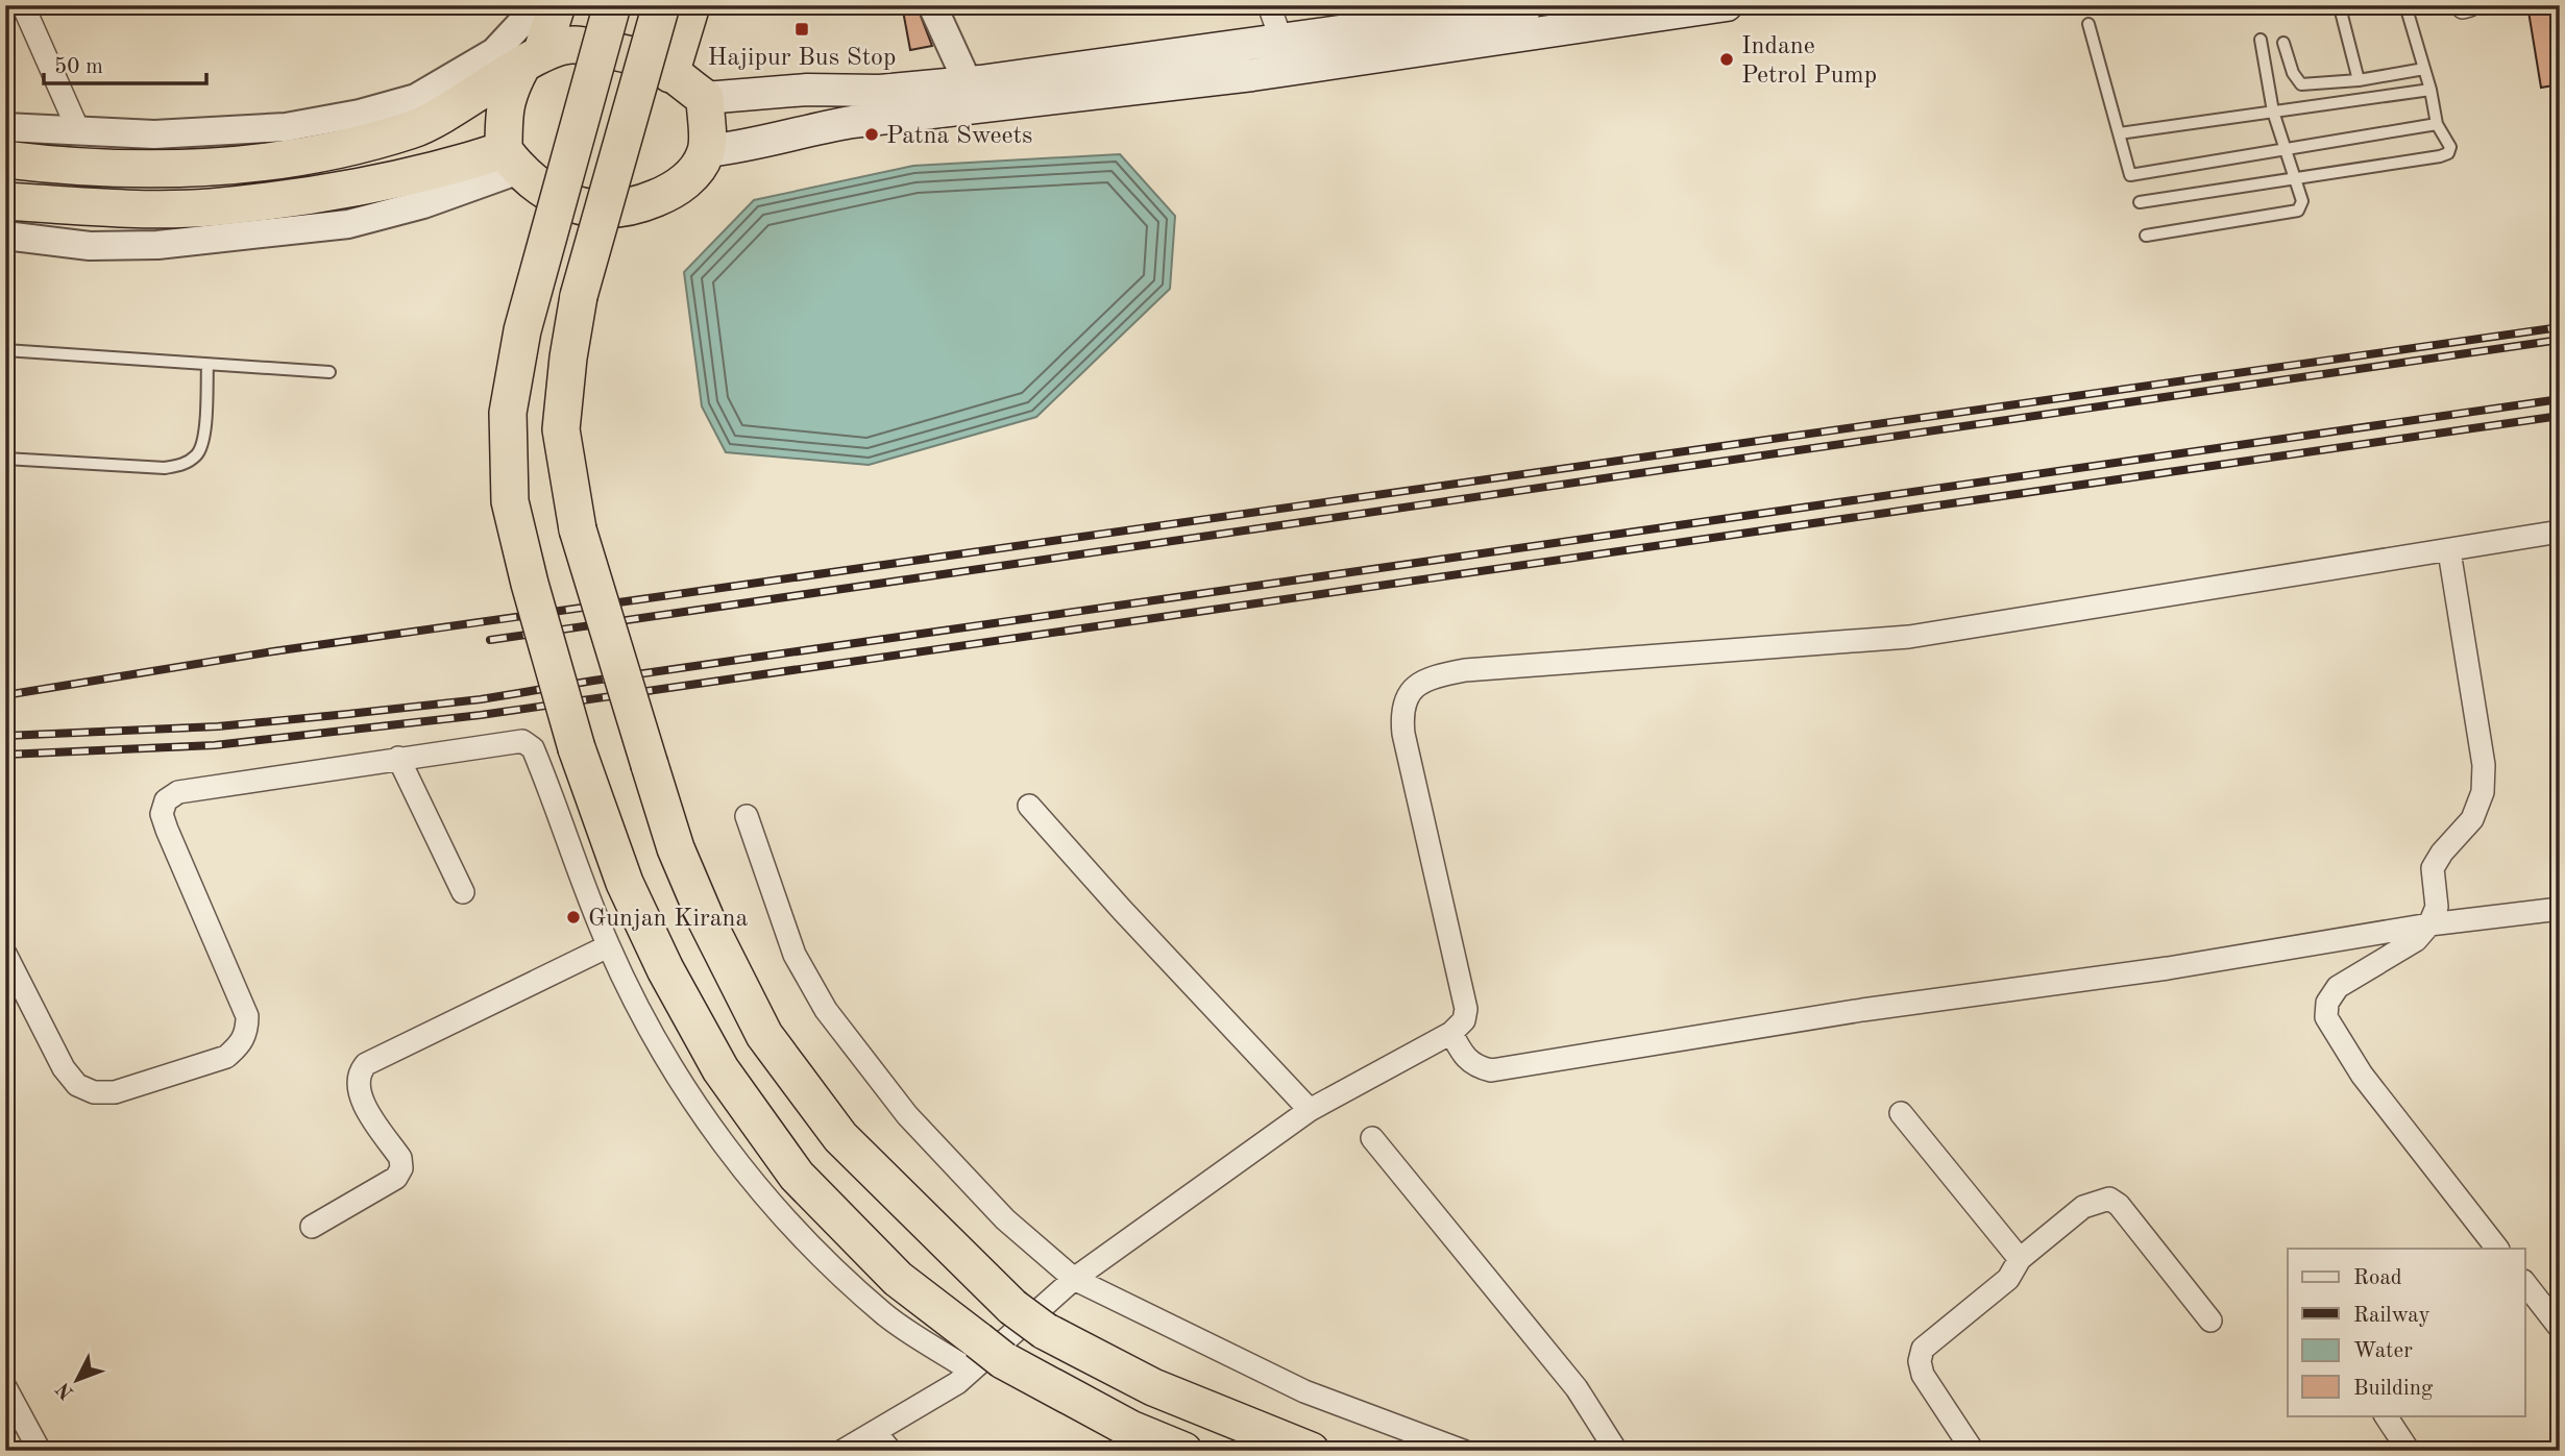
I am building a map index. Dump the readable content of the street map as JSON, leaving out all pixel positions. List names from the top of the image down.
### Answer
{
  "places": {
    "transit": ["Hajipur Bus Stop"],
    "other": ["Indane Petrol Pump", "Patna Sweets", "Gunjan Kirana"]
  },
  "legend": [
    "Road",
    "Railway",
    "Water",
    "Building"
  ],
  "scale_bar": "50 m",
  "north": "bottom left"
}
